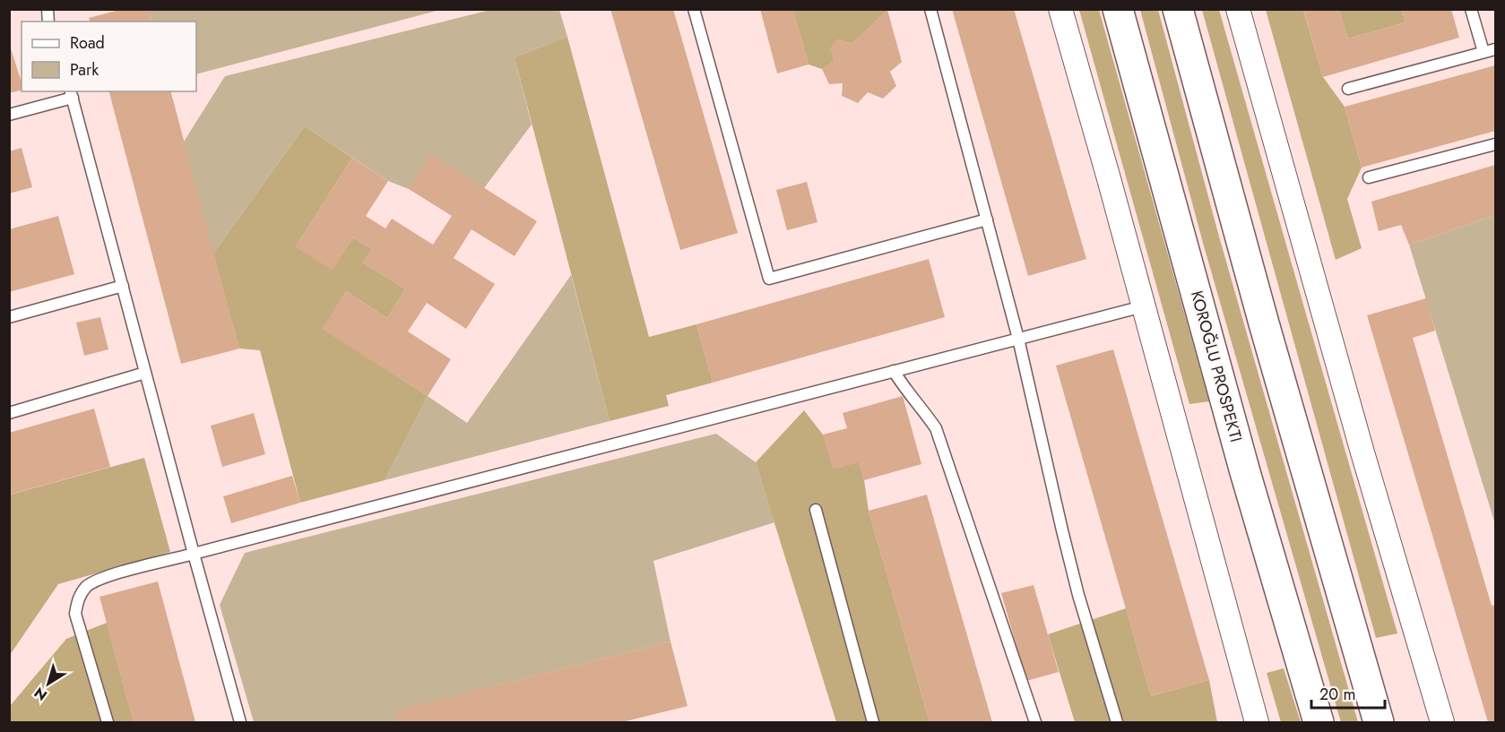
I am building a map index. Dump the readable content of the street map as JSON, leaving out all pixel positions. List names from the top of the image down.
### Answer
{
  "streets": {
    "main road": ["KOROĞLU PROSPEKTI"]
  },
  "legend": ["Road", "Park"],
  "scale_bar": "20 m",
  "north": "bottom left"
}
